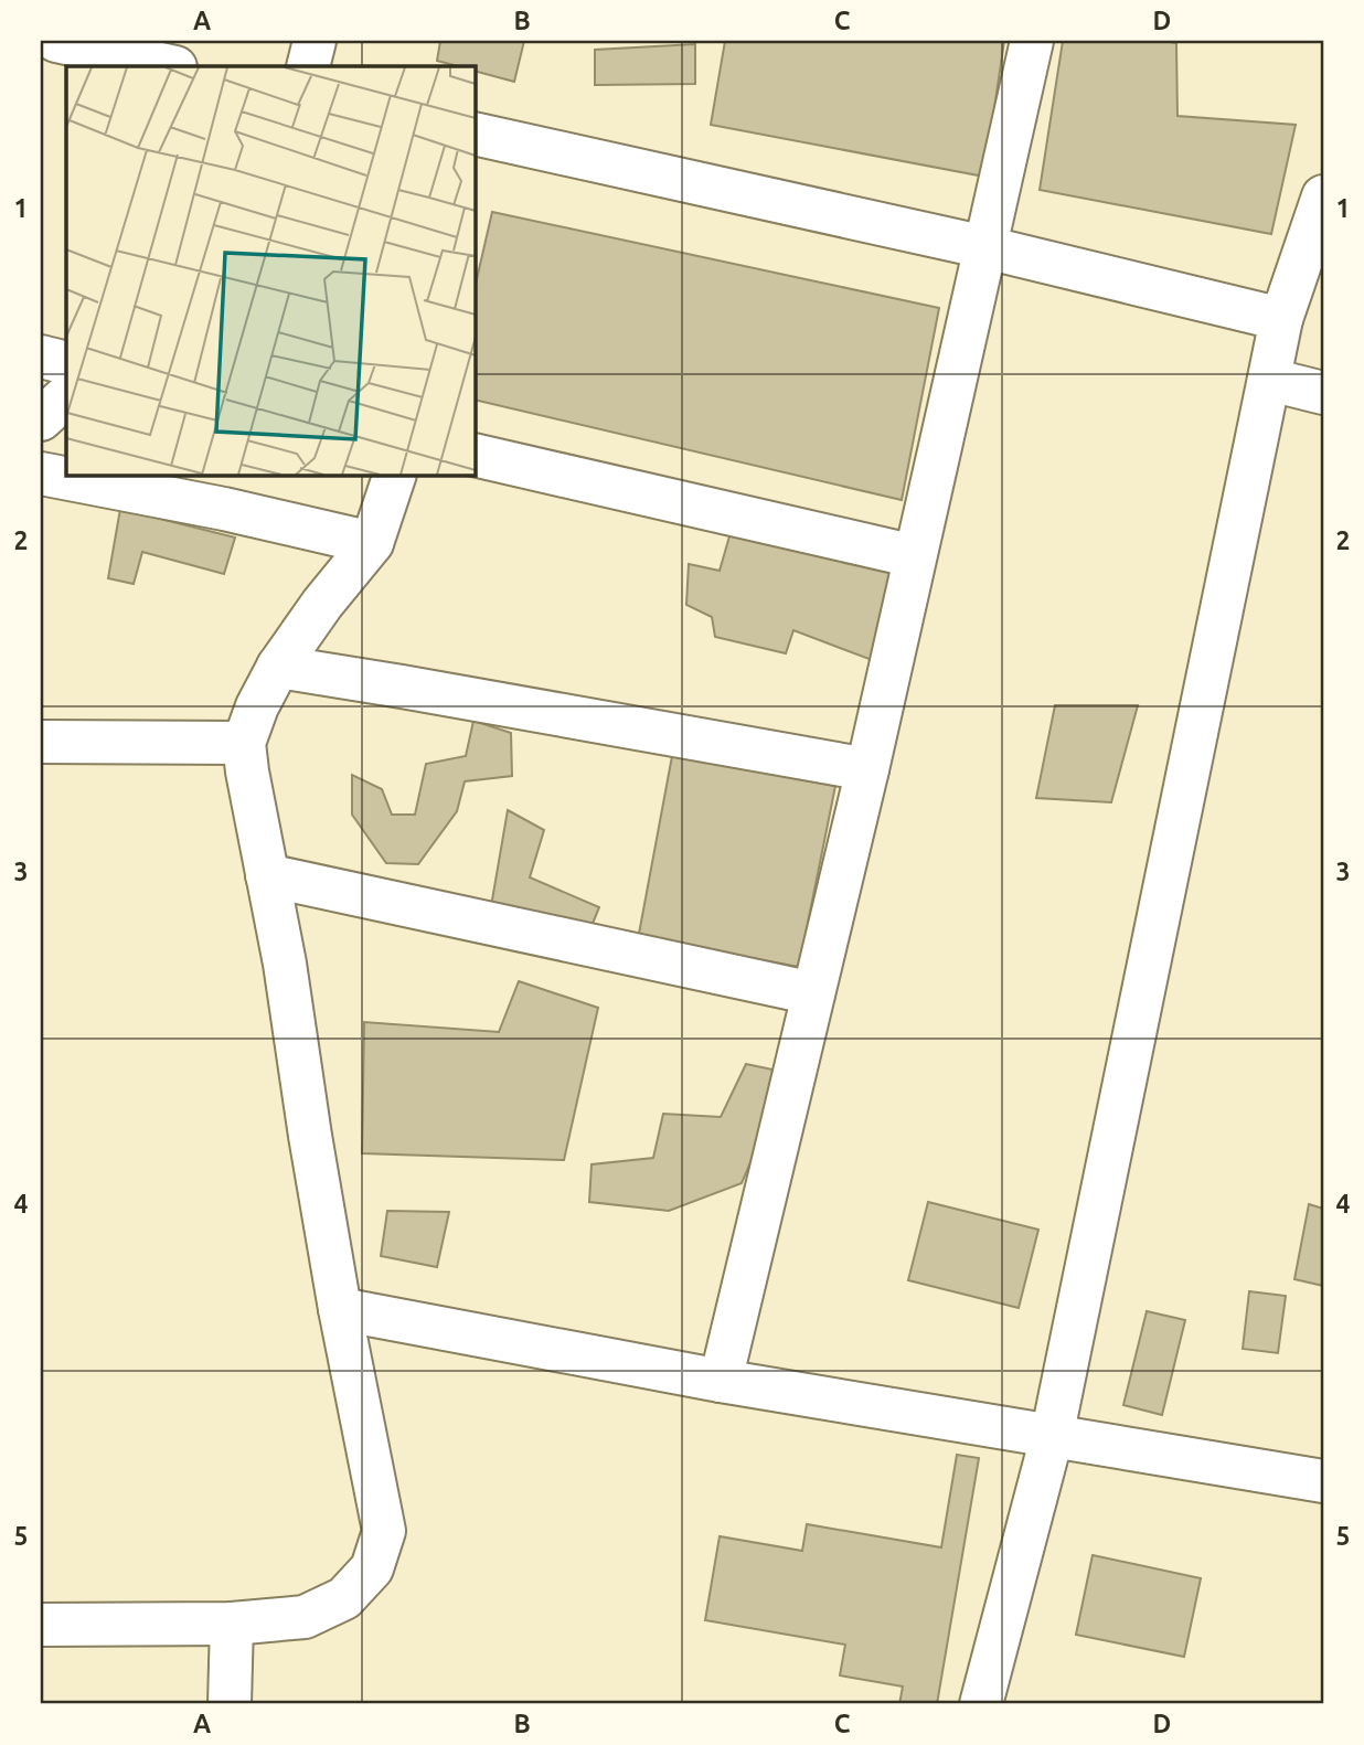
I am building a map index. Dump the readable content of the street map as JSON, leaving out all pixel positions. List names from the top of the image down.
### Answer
{
  "grid": {
    "columns": [
      "A",
      "B",
      "C",
      "D"
    ],
    "rows": [
      "1",
      "2",
      "3",
      "4",
      "5"
    ]
  }
}
